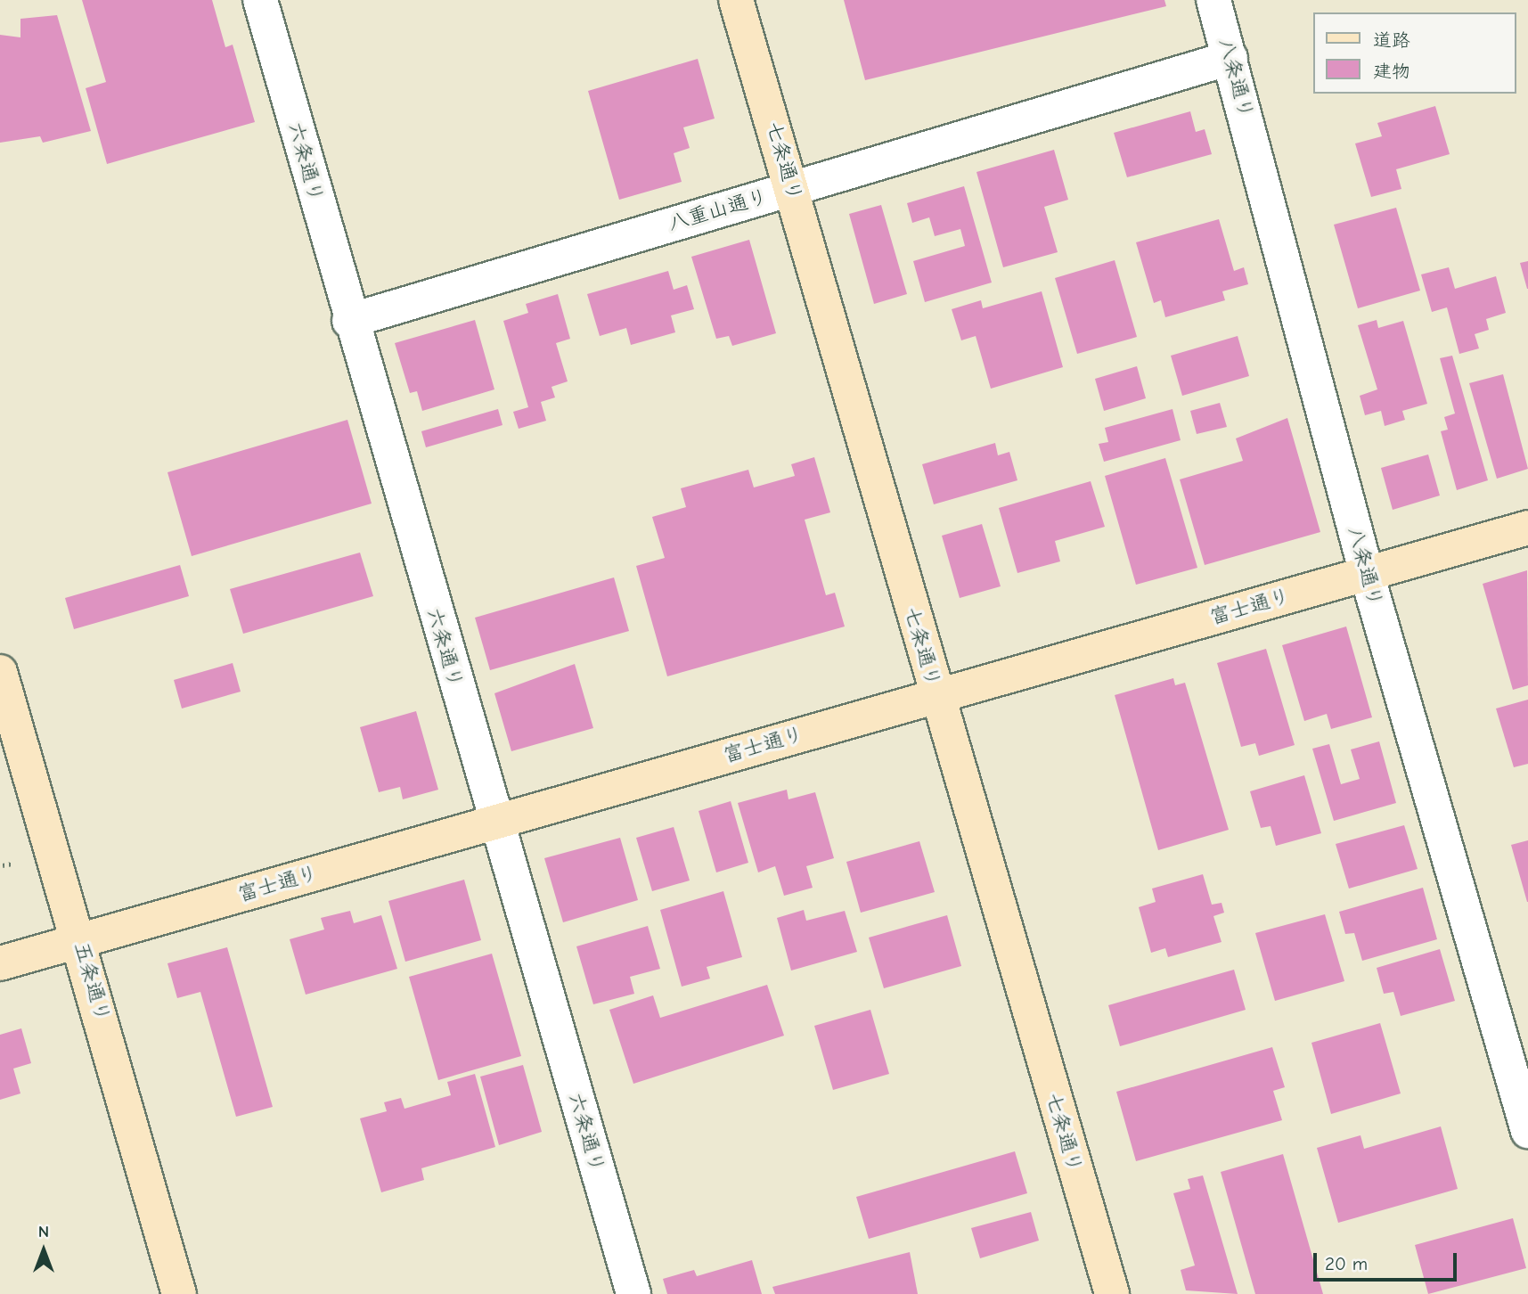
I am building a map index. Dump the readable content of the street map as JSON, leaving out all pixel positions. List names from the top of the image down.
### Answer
{
  "streets": {
    "street": [
      "八条通り",
      "七条通り",
      "六条通り",
      "八重山通り",
      "富士通り",
      "五条通り"
    ]
  },
  "crossings": [
    ["八条通り", "八重山通り"],
    ["八条通り", "富士通り"],
    ["七条通り", "八重山通り"],
    ["七条通り", "富士通り"],
    ["六条通り", "八重山通り"],
    ["六条通り", "富士通り"],
    ["富士通り", "五条通り"]
  ],
  "legend": ["道路", "建物"],
  "scale_bar": "20 m",
  "north": "top"
}
